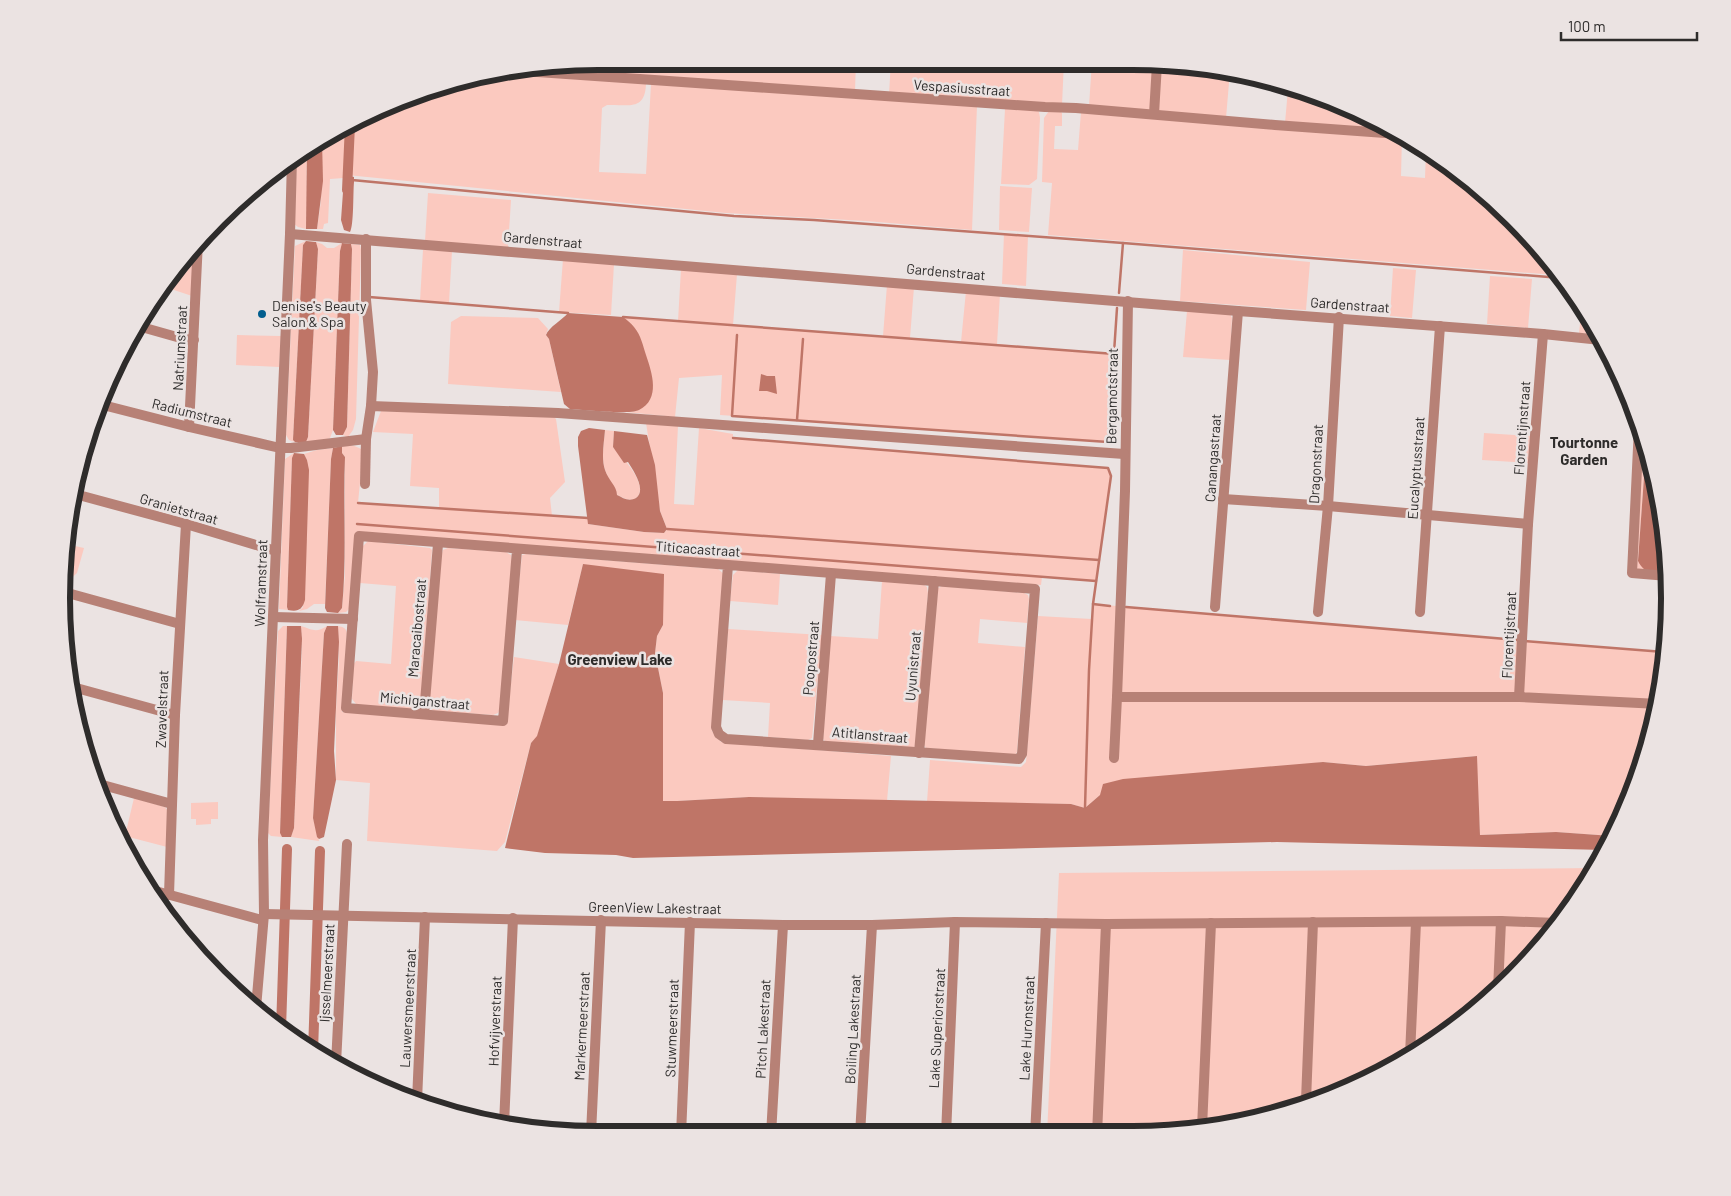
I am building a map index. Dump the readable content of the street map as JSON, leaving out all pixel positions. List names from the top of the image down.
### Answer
{
  "streets": {
    "street": [
      "Vespasiusstraat",
      "Gardenstraat",
      "Natriumstraat",
      "Bergamotstraat",
      "Radiumstraat",
      "Florentijnstraat",
      "Canangastraat",
      "Dragonstraat",
      "Eucalyptusstraat",
      "Granietstraat",
      "Titicacastraat",
      "Wolframstraat",
      "Maracaibostraat",
      "Florentijstraat",
      "Poopostraat",
      "Uyunistraat",
      "Michiganstraat",
      "Zwavelstraat",
      "Atitlanstraat",
      "GreenView Lakestraat",
      "Ijsselmeerstraat",
      "Lauwersmeerstraat",
      "Hofvijverstraat",
      "Markermeerstraat",
      "Stuwmeerstraat",
      "Lake Superiorstraat",
      "Lake Huronstraat",
      "Pitch Lakestraat",
      "Boiling Lakestraat"
    ]
  },
  "crossings": [
    ["Gardenstraat", "Bergamotstraat"],
    ["Gardenstraat", "Florentijnstraat"],
    ["Gardenstraat", "Canangastraat"],
    ["Gardenstraat", "Dragonstraat"],
    ["Gardenstraat", "Eucalyptusstraat"],
    ["Gardenstraat", "Wolframstraat"],
    ["Natriumstraat", "Radiumstraat"],
    ["Radiumstraat", "Wolframstraat"],
    ["Florentijnstraat", "Florentijstraat"],
    ["Granietstraat", "Wolframstraat"],
    ["Granietstraat", "Zwavelstraat"],
    ["Titicacastraat", "Maracaibostraat"],
    ["Titicacastraat", "Poopostraat"],
    ["Titicacastraat", "Uyunistraat"],
    ["Titicacastraat", "Michiganstraat"],
    ["Titicacastraat", "Atitlanstraat"],
    ["Wolframstraat", "GreenView Lakestraat"],
    ["Maracaibostraat", "Michiganstraat"],
    ["Poopostraat", "Atitlanstraat"],
    ["Uyunistraat", "Atitlanstraat"],
    ["Zwavelstraat", "GreenView Lakestraat"],
    ["GreenView Lakestraat", "Ijsselmeerstraat"],
    ["GreenView Lakestraat", "Lauwersmeerstraat"],
    ["GreenView Lakestraat", "Hofvijverstraat"],
    ["GreenView Lakestraat", "Markermeerstraat"],
    ["GreenView Lakestraat", "Stuwmeerstraat"],
    ["GreenView Lakestraat", "Lake Superiorstraat"],
    ["GreenView Lakestraat", "Lake Huronstraat"],
    ["GreenView Lakestraat", "Pitch Lakestraat"],
    ["GreenView Lakestraat", "Boiling Lakestraat"]
  ],
  "districts": ["Tourtonne Garden", "Greenview Lake"],
  "places": ["Denise's Beauty Salon & Spa"],
  "scale_bar": "100 m"
}
